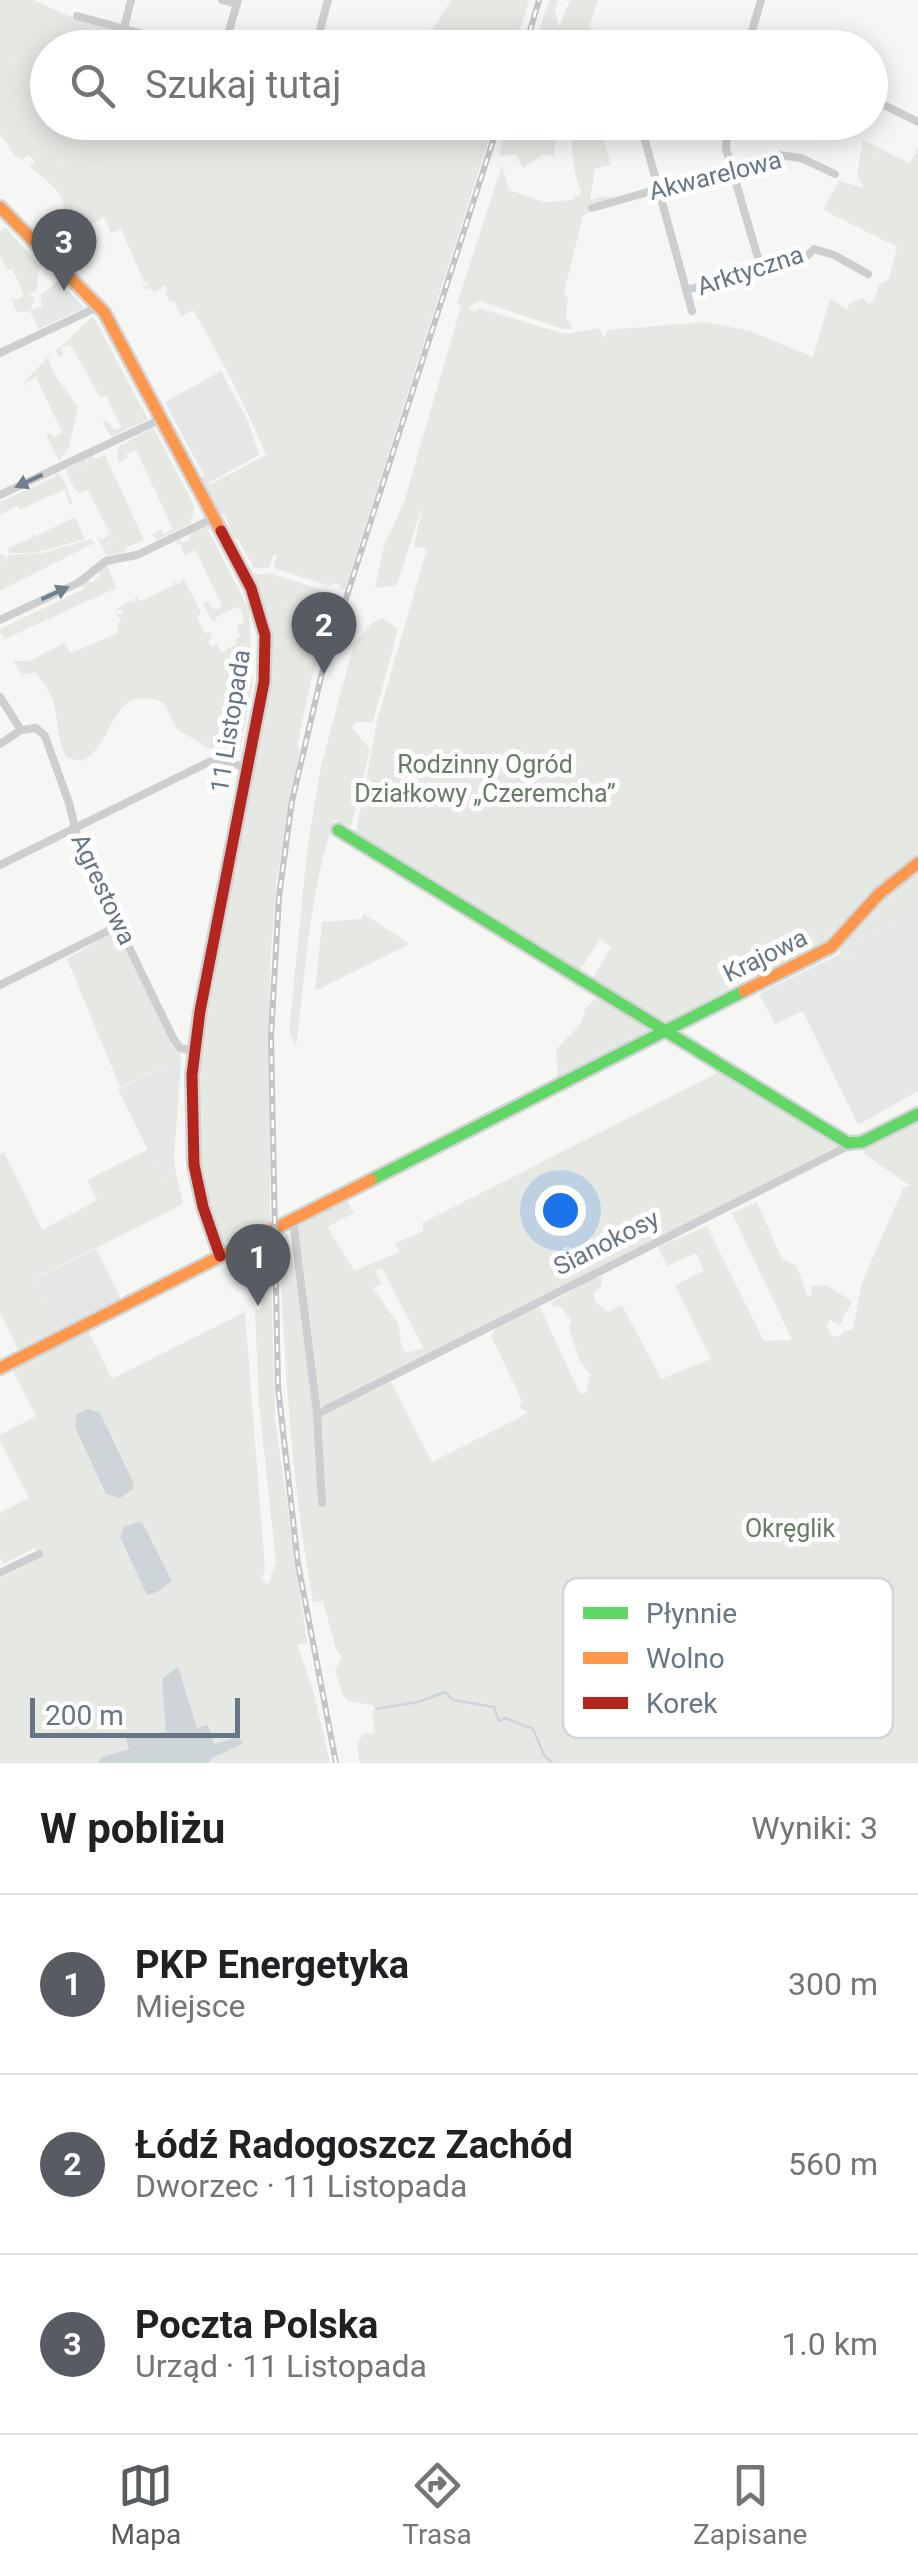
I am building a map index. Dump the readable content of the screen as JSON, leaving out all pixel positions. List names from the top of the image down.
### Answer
{
  "streets": {
    "street": [
      "Akwarelowa",
      "Arktyczna",
      "11 Listopada",
      "Agrestowa",
      "Krajowa",
      "Sianokosy"
    ]
  },
  "crossings": [
    ["11 Listopada", "Agrestowa"],
    ["11 Listopada", "Krajowa"]
  ],
  "parks": ["Rodzinny Ogród Działkowy „Czeremcha”", "Okręglik"],
  "legend": ["Płynnie", "Wolno", "Korek"],
  "scale_bar": "200 m",
  "page": {
    "search": "Szukaj tutaj",
    "pins": ["3", "2", "1"],
    "scale": "200 m",
    "heading": ["W pobliżu", "Wyniki: 3"],
    "list": [
      {
        "mark": "1",
        "name": "PKP Energetyka",
        "note": "Miejsce",
        "value": "300 m"
      },
      {
        "mark": "2",
        "name": "Łódź Radogoszcz Zachód",
        "note": "Dworzec · 11 Listopada",
        "value": "560 m"
      },
      {
        "mark": "3",
        "name": "Poczta Polska",
        "note": "Urząd · 11 Listopada",
        "value": "1.0 km"
      }
    ],
    "nav": ["Mapa", "Trasa", "Zapisane"]
  }
}
